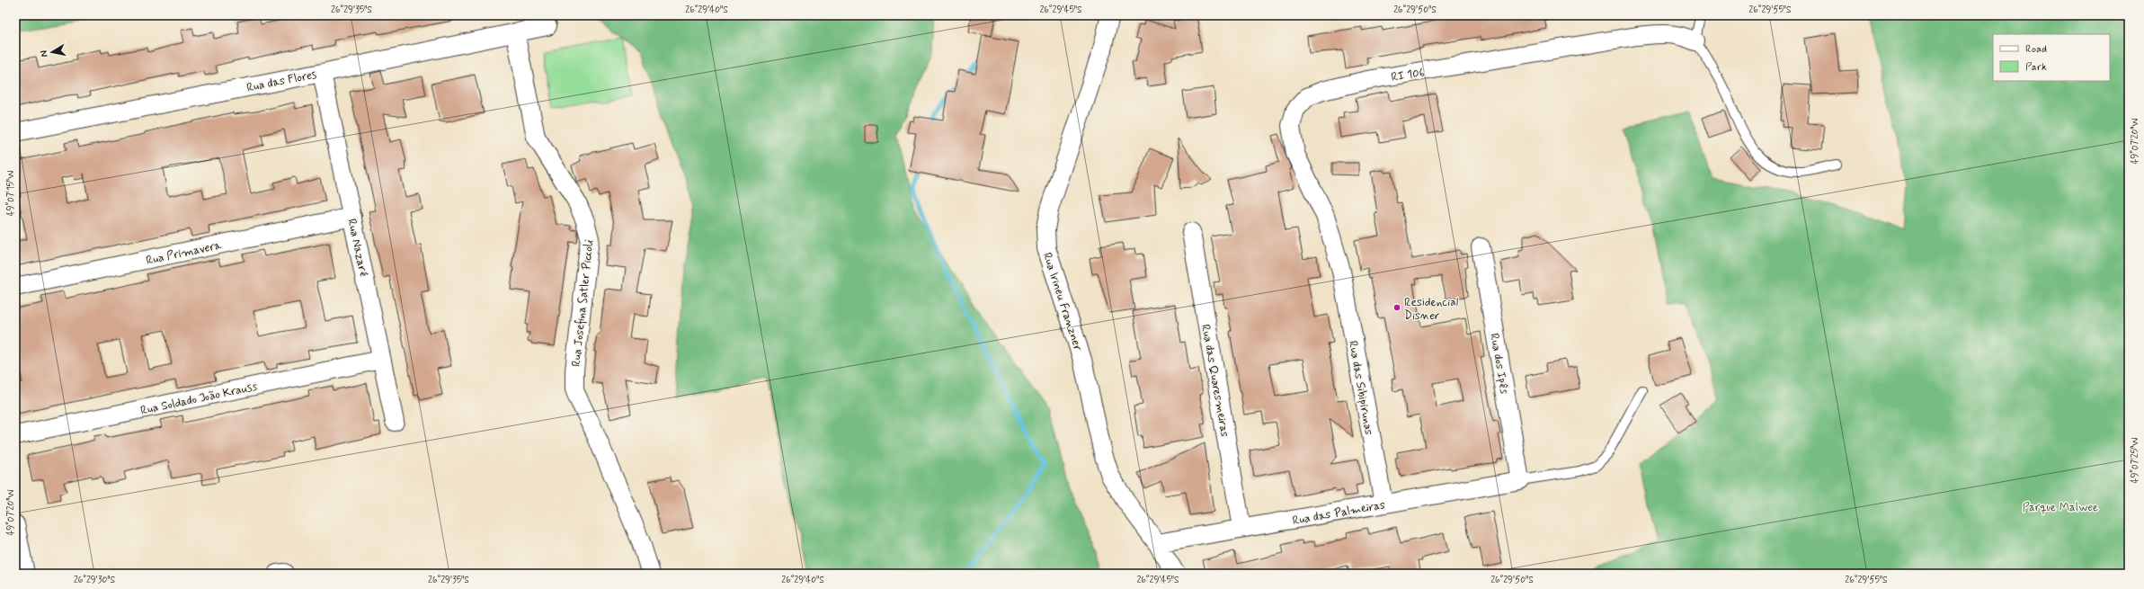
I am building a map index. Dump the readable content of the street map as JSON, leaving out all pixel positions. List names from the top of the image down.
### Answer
{
  "streets": {
    "street": [
      "RI 106",
      "Rua das Flores",
      "Rua Nazaré",
      "Rua Primavera",
      "Rua Irineu Franzner",
      "Rua Josefina Satler Piccoli",
      "Rua dos Ipês",
      "Rua das Quaresmeiras",
      "Rua das Sibipirunas",
      "Rua Soldado João Krauss",
      "Rua das Palmeiras"
    ]
  },
  "crossings": [
    ["RI 106", "Rua das Sibipirunas"],
    ["Rua das Flores", "Rua Nazaré"],
    ["Rua das Flores", "Rua Josefina Satler Piccoli"],
    ["Rua Nazaré", "Rua Primavera"],
    ["Rua Nazaré", "Rua Soldado João Krauss"],
    ["Rua Irineu Franzner", "Rua das Palmeiras"],
    ["Rua dos Ipês", "Rua das Palmeiras"],
    ["Rua das Quaresmeiras", "Rua das Palmeiras"],
    ["Rua das Sibipirunas", "Rua das Palmeiras"]
  ],
  "parks": ["Parque Malwee"],
  "places": ["Residencial Disner"],
  "legend": ["Road", "Park"],
  "north": "left",
  "coordinates": [
    "26°29'35\"S",
    "26°29'40\"S",
    "26°29'45\"S",
    "26°29'50\"S",
    "26°29'55\"S",
    "49°07'20\"W",
    "49°07'15\"W",
    "49°07'25\"W",
    "26°29'30\"S"
  ]
}
